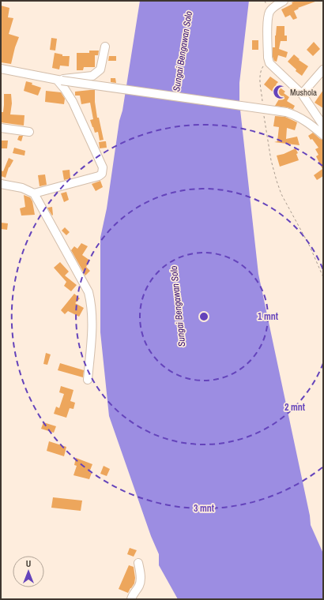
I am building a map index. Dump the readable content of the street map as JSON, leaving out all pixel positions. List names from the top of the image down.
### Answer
{
  "water": ["Sungai Bengawan Solo"],
  "places": {
    "mosque": ["Mushola"]
  },
  "north": "top",
  "rings": ["1 mnt", "2 mnt", "3 mnt"]
}
